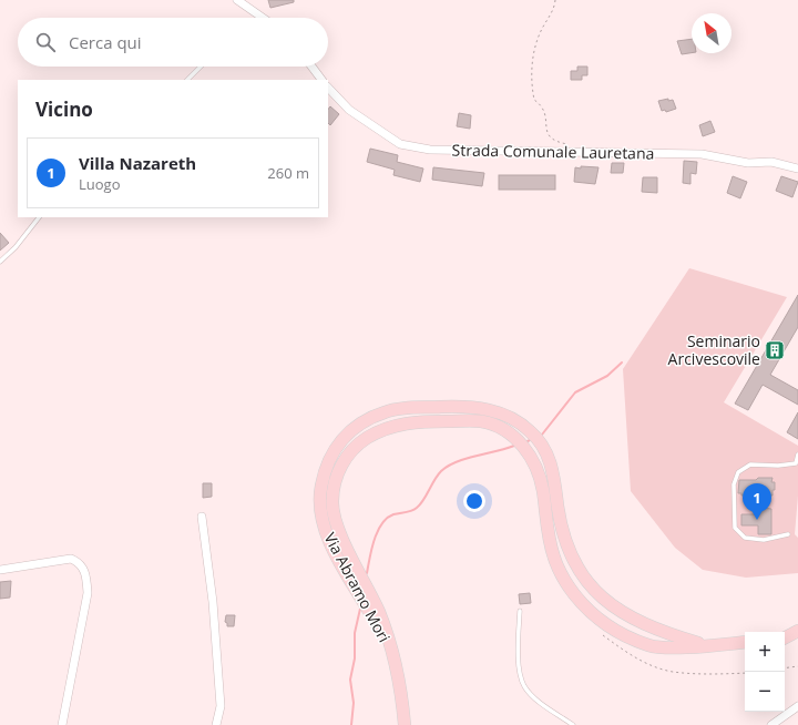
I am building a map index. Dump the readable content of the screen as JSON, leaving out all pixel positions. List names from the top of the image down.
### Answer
{
  "streets": {
    "main road": ["Via Abramo Mori"],
    "street": ["Strada Comunale Lauretana"]
  },
  "places": {
    "building": ["Seminario Arcivescovile"]
  },
  "north": "top left",
  "page": {
    "search": "Cerca qui",
    "heading": "Vicino",
    "list": [
      {
        "mark": "1",
        "name": "Villa Nazareth",
        "note": "Luogo",
        "value": "260 m"
      }
    ],
    "pins": "1",
    "map_buttons": ["+", "−"]
  }
}
